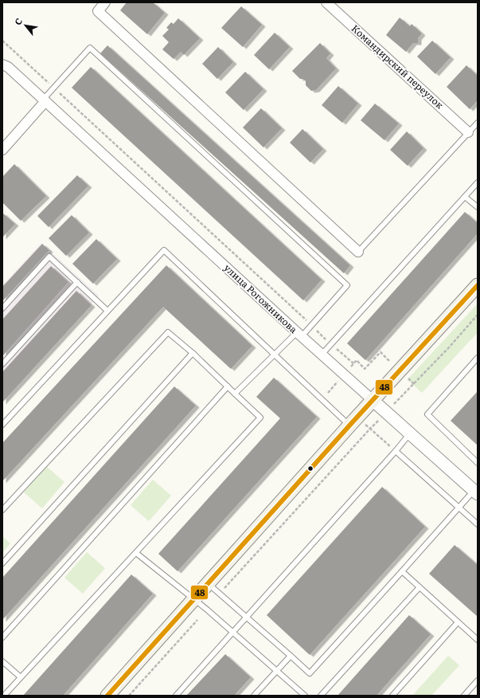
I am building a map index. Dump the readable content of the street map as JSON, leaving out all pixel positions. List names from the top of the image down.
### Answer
{
  "streets": {
    "street": ["Командирский переулок", "улица Рогожникова"]
  },
  "lines": ["transit line 48"],
  "north": "top left"
}
